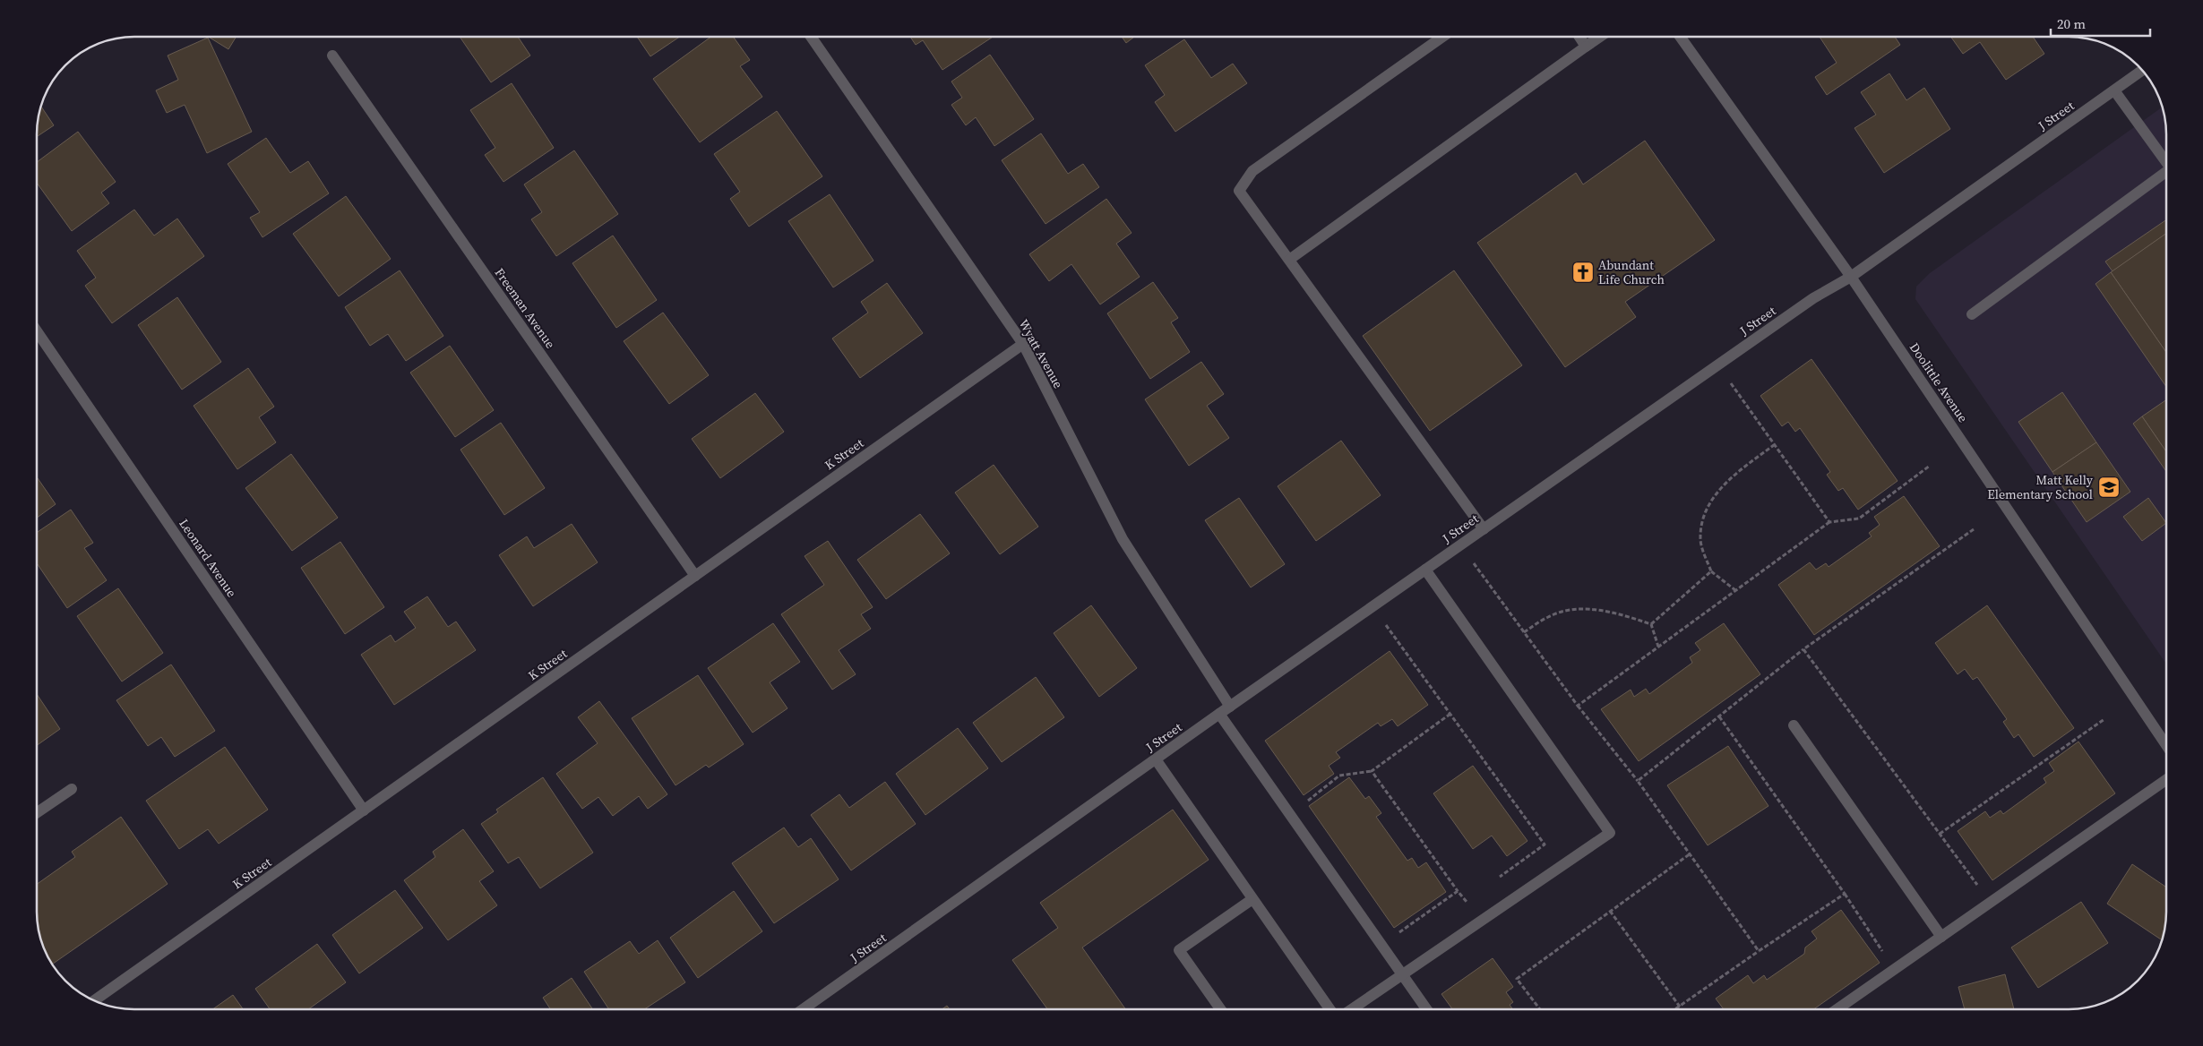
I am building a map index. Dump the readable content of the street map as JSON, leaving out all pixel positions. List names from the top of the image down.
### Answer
{
  "streets": {
    "street": [
      "J Street",
      "Freeman Avenue",
      "Wyatt Avenue",
      "Doolittle Avenue",
      "K Street",
      "Leonard Avenue"
    ]
  },
  "crossings": [
    ["J Street", "Wyatt Avenue"],
    ["J Street", "Doolittle Avenue"],
    ["Freeman Avenue", "K Street"],
    ["Wyatt Avenue", "K Street"],
    ["K Street", "Leonard Avenue"]
  ],
  "places": {
    "church": ["Abundant Life Church"],
    "school or university": ["Matt Kelly Elementary School"]
  },
  "scale_bar": "20 m"
}
